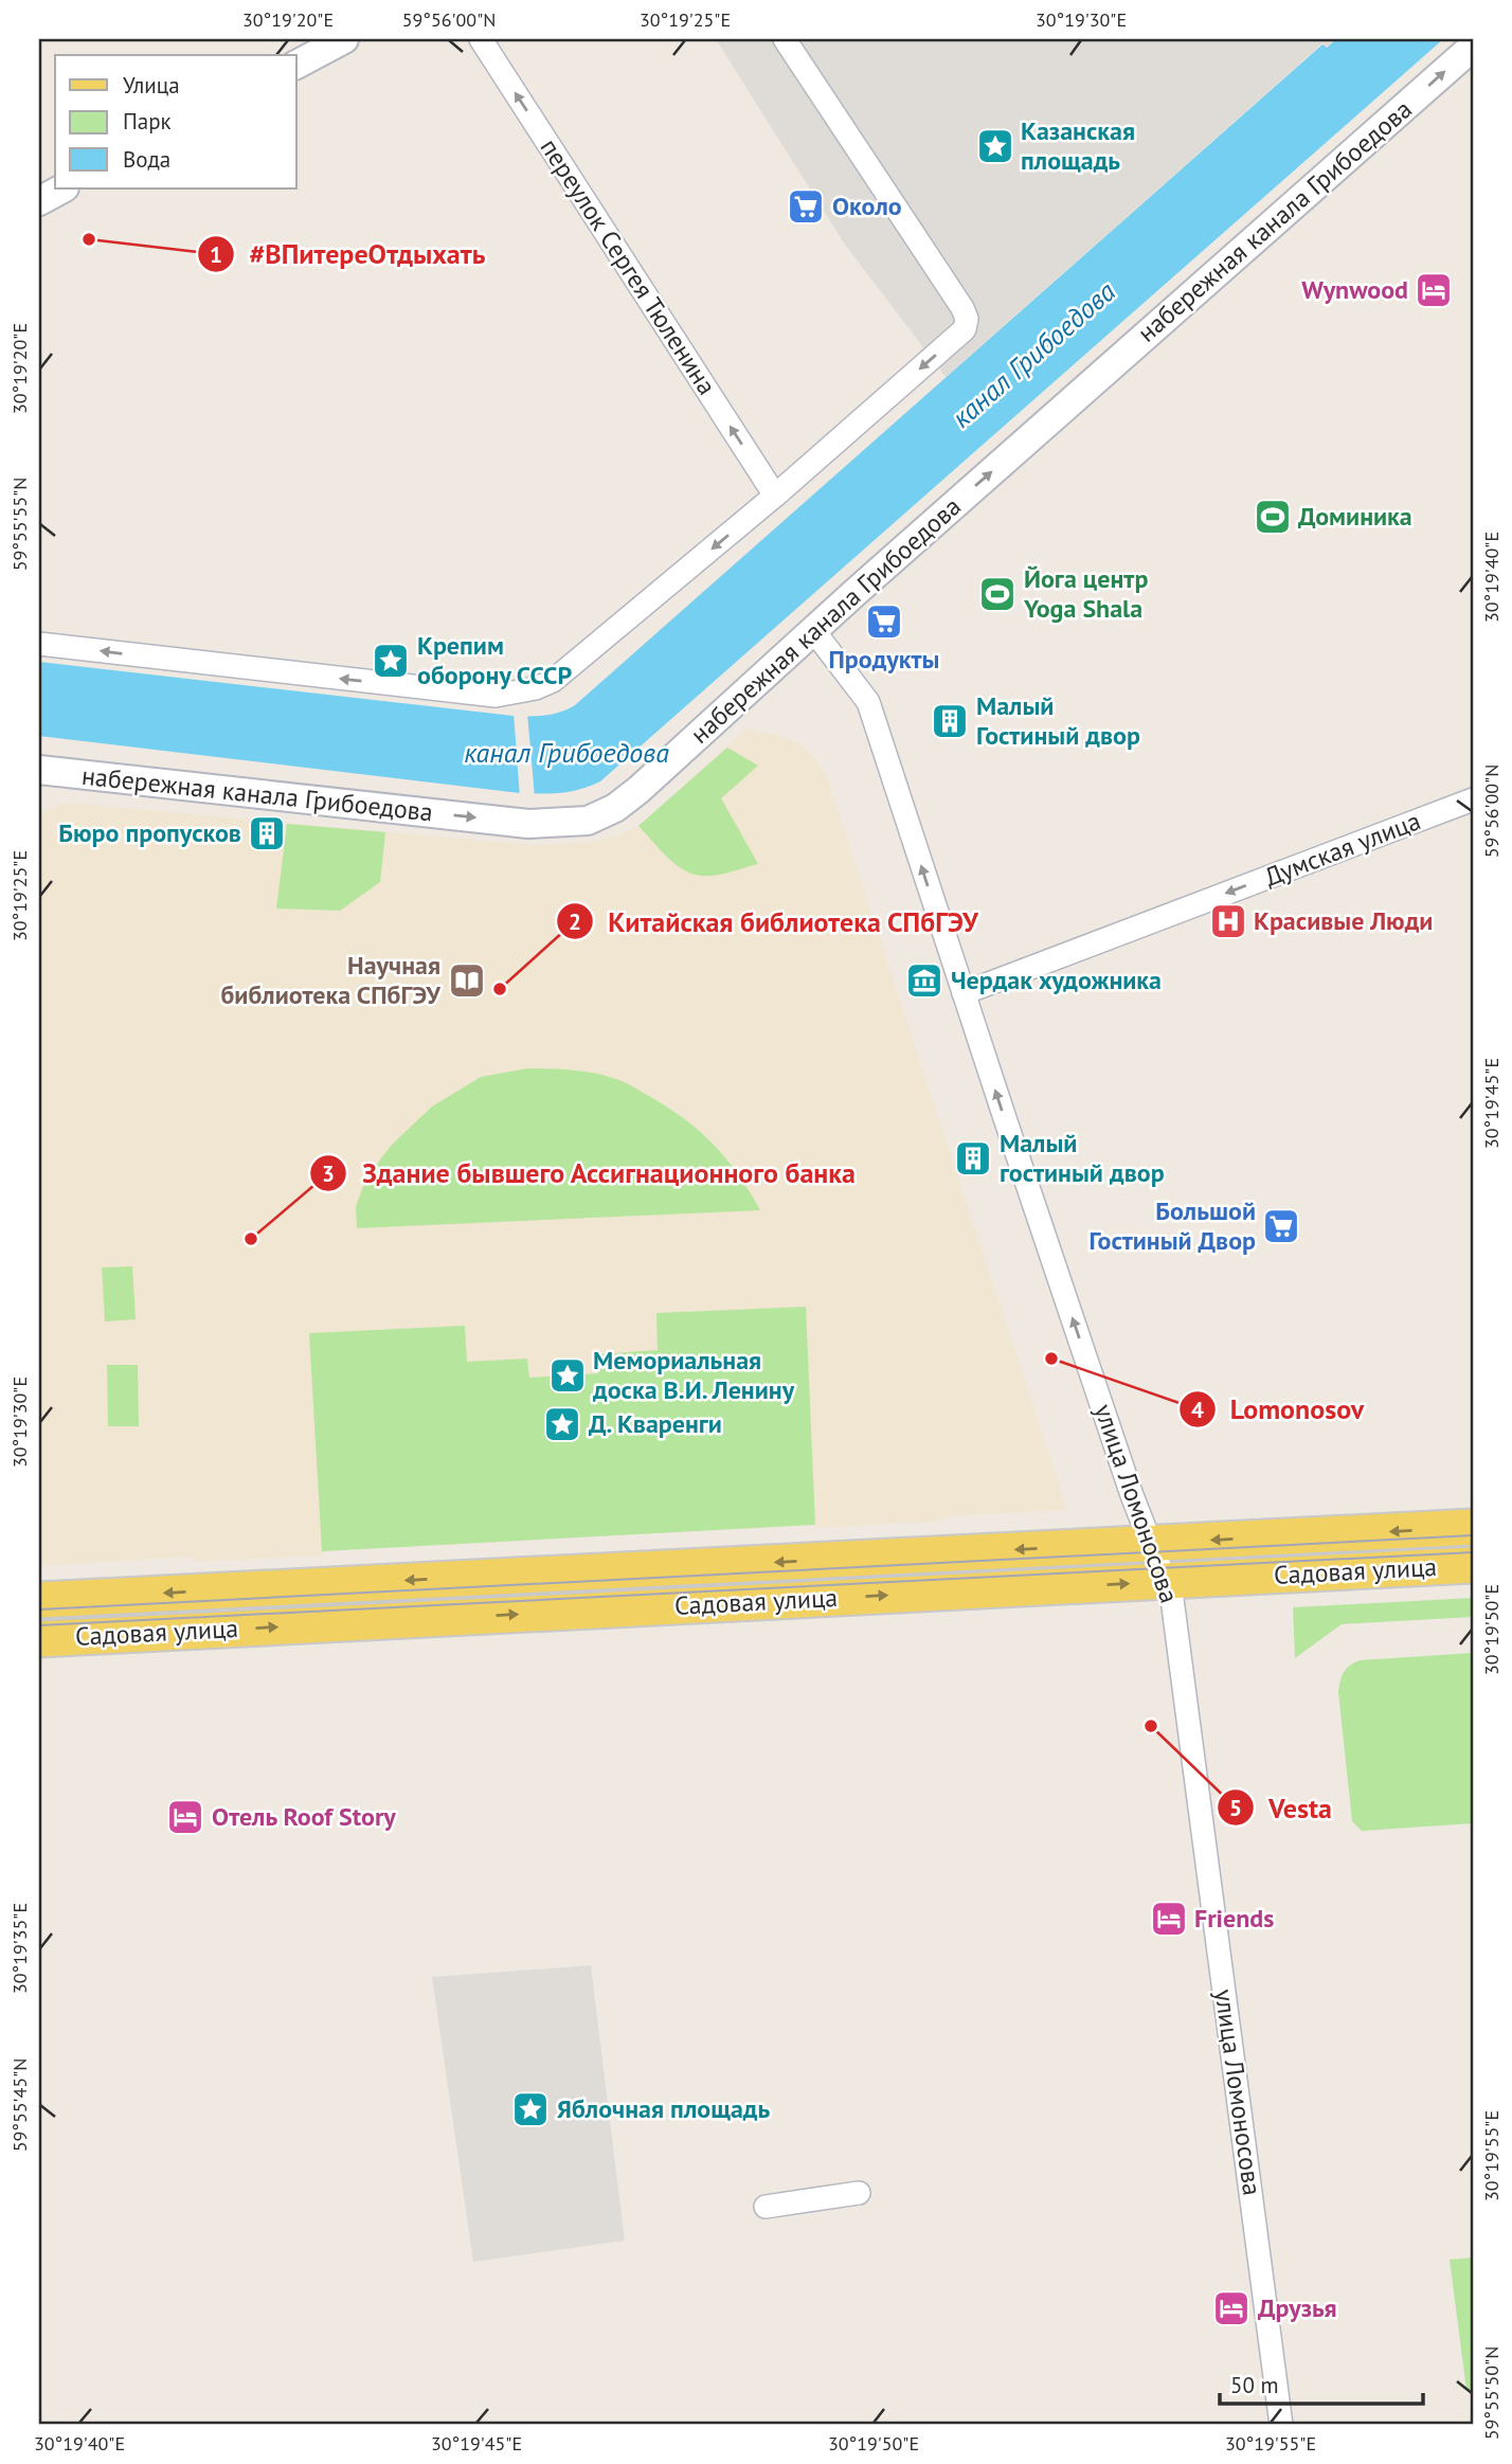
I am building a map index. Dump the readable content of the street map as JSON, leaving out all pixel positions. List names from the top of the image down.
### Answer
{
  "streets": {
    "main road": ["Садовая улица"],
    "street": [
      "набережная канала Грибоедова",
      "переулок Сергея Тюленина",
      "Думская улица",
      "улица Ломоносова"
    ]
  },
  "crossings": [
    ["набережная канала Грибоедова", "улица Ломоносова"],
    ["Думская улица", "улица Ломоносова"],
    ["улица Ломоносова", "Садовая улица"]
  ],
  "one_way": [
    "набережная канала Грибоедова",
    "переулок Сергея Тюленина",
    "Думская улица",
    "улица Ломоносова"
  ],
  "water": ["канал Грибоедова"],
  "places": {
    "place": [
      "Казанская площадь",
      "Крепим оборону СССР",
      "Мемориальная доска В.И. Ленину",
      "Д. Кваренги",
      "Яблочная площадь"
    ],
    "supermarket": ["Около", "Продукты", "Большой Гостиный Двор"],
    "other": [
      "#ВПитереОтдыхать",
      "Китайская библиотека СПбГЭУ",
      "Здание бывшего Ассигнационного банка",
      "Lomonosov",
      "Vesta"
    ],
    "hotel": [
      "Wynwood",
      "Отель Roof Story",
      "Friends",
      "Друзья"
    ],
    "sports": ["Доминика", "Йога центр Yoga Shala"],
    "building": ["Малый Гостиный двор", "Бюро пропусков", "Малый гостиный двор"],
    "hospital": ["Красивые Люди"],
    "library": ["Научная библиотека СПбГЭУ"],
    "museum": ["Чердак художника"]
  },
  "legend": ["Улица", "Парк", "Вода"],
  "scale_bar": "50 m",
  "coordinates": [
    "30°19'20\"E",
    "59°56'00\"N",
    "30°19'25\"E",
    "30°19'30\"E",
    "59°55'55\"N",
    "30°19'40\"E",
    "30°19'45\"E",
    "30°19'50\"E",
    "30°19'35\"E",
    "59°55'45\"N",
    "30°19'55\"E",
    "59°55'50\"N"
  ]
}
